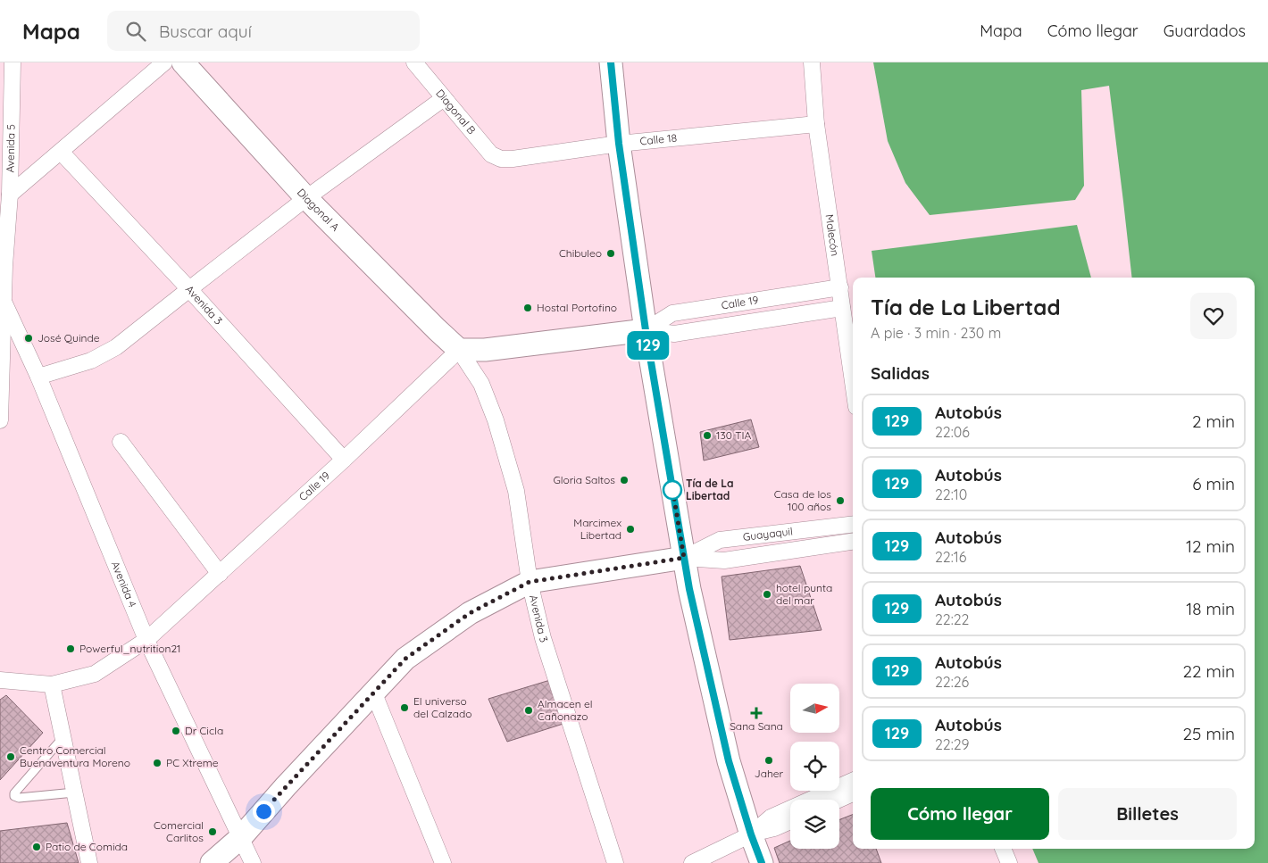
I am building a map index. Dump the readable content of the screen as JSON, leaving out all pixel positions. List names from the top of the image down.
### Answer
{
  "streets": {
    "street": [
      "Diagonal B",
      "Calle 18",
      "Avenida 5",
      "Diagonal A",
      "Malecón",
      "Calle 19",
      "Avenida 3",
      "Guayaquil",
      "Avenida 4"
    ]
  },
  "crossings": [
    ["Diagonal B", "Calle 18"],
    ["Calle 18", "Malecón"],
    ["Avenida 5", "Avenida 4"],
    ["Diagonal A", "Calle 19"],
    ["Diagonal A", "Avenida 3"],
    ["Malecón", "Calle 19"],
    ["Calle 19", "Avenida 3"],
    ["Calle 19", "Avenida 4"],
    ["Avenida 3", "Guayaquil"],
    ["Guayaquil", "Avenida 4"]
  ],
  "places": {
    "other": [
      "Chibuleo",
      "Hostal Portofino",
      "José Quinde",
      "130 TIA",
      "Gloria Saltos",
      "Tía de La Libertad",
      "Casa de los 100 años",
      "Marcimex Libertad",
      "hotel punta del mar",
      "Powerful_nutrition21",
      "El universo del Calzado",
      "Almacen el Cañonazo",
      "Dr Cicla",
      "Centro Comercial Buenaventura Moreno",
      "Jaher",
      "PC Xtreme",
      "Comercial Carlitos",
      "Patio de Comida"
    ],
    "health": ["Sana Sana"]
  },
  "lines": ["bus line 129"],
  "north": "right",
  "page": {
    "header": "Mapa",
    "search": "Buscar aquí",
    "nav": ["Mapa", "Cómo llegar", "Guardados"],
    "on_map": "129",
    "heading": [
      ["Tía de La Libertad", "A pie · 3 min · 230 m"],
      "Salidas"
    ],
    "list": [
      {
        "mark": "129",
        "name": "Autobús",
        "note": "22:06",
        "value": "2 min"
      },
      {
        "mark": "129",
        "name": "Autobús",
        "note": "22:10",
        "value": "6 min"
      },
      {
        "mark": "129",
        "name": "Autobús",
        "note": "22:16",
        "value": "12 min"
      },
      {
        "mark": "129",
        "name": "Autobús",
        "note": "22:22",
        "value": "18 min"
      },
      {
        "mark": "129",
        "name": "Autobús",
        "note": "22:26",
        "value": "22 min"
      },
      {
        "mark": "129",
        "name": "Autobús",
        "note": "22:29",
        "value": "25 min"
      }
    ],
    "buttons": ["Cómo llegar", "Billetes"]
  }
}
